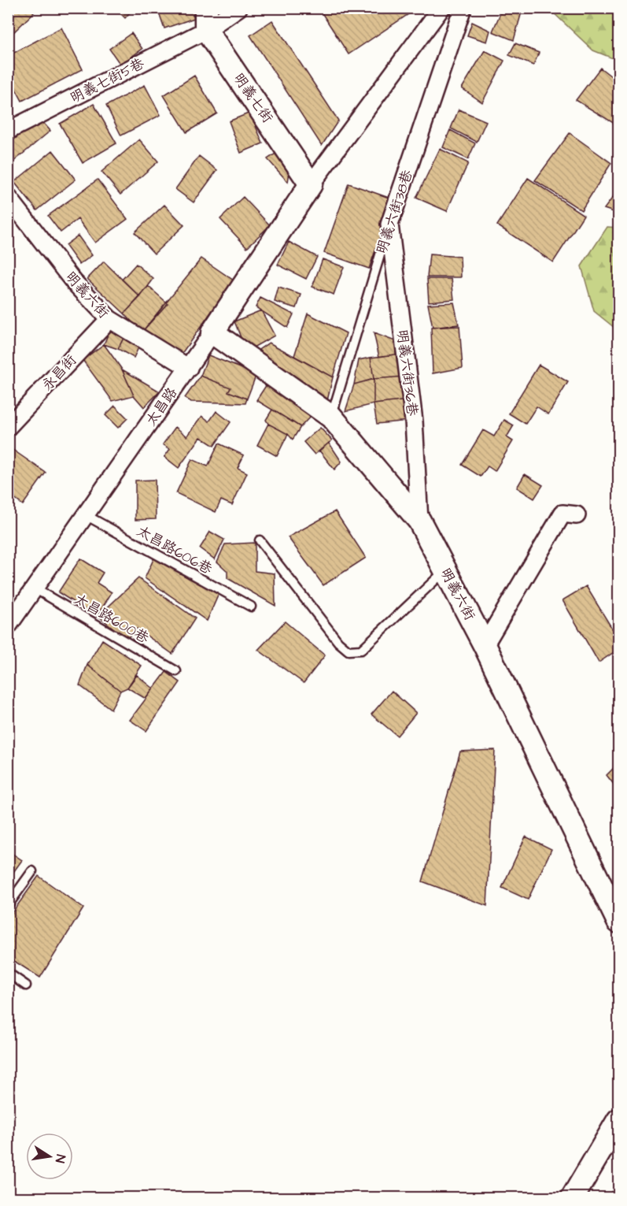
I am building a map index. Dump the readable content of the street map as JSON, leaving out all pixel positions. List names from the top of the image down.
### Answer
{
  "streets": {
    "street": [
      "明義七街5巷",
      "明義七街",
      "明義六街38巷",
      "明義六街",
      "永昌街",
      "明義六街36巷",
      "太昌路"
    ],
    "lane": ["太昌路606巷", "太昌路600巷"]
  },
  "crossings": [
    ["明義七街5巷", "明義七街"],
    ["明義七街", "太昌路"],
    ["明義六街38巷", "明義六街"],
    ["明義六街38巷", "明義六街36巷"],
    ["明義六街", "永昌街"],
    ["明義六街", "明義六街36巷"],
    ["明義六街", "太昌路"],
    ["太昌路", "太昌路606巷"],
    ["太昌路", "太昌路600巷"]
  ],
  "north": "right"
}
